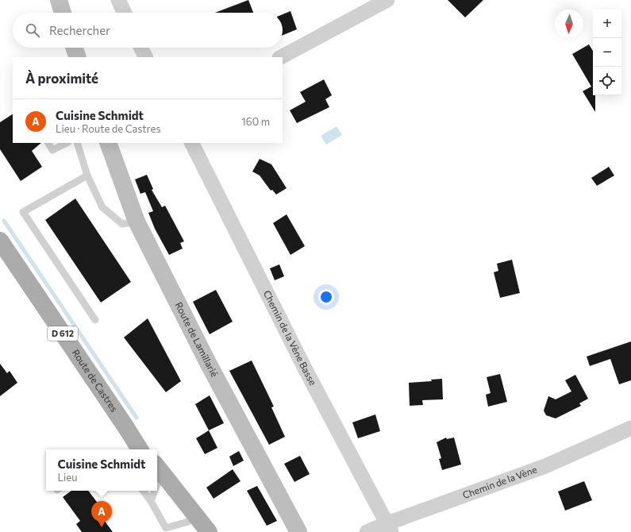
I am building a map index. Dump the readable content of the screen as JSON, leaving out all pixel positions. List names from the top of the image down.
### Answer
{
  "streets": {
    "main road": ["D 612", "Route de Lamillarié", "Route de Castres"],
    "street": ["Chemin de la Vène Basse", "Chemin de la Vène"]
  },
  "crossings": [
    ["Chemin de la Vène Basse", "Chemin de la Vène"]
  ],
  "north": "bottom",
  "page": {
    "map_buttons": ["+", "−"],
    "search": "Rechercher",
    "heading": "À proximité",
    "list": [
      {
        "mark": "A",
        "name": "Cuisine Schmidt",
        "note": "Lieu · Route de Castres",
        "value": "160 m"
      }
    ],
    "popup": ["Cuisine Schmidt", "Lieu"],
    "pins": "A"
  }
}
